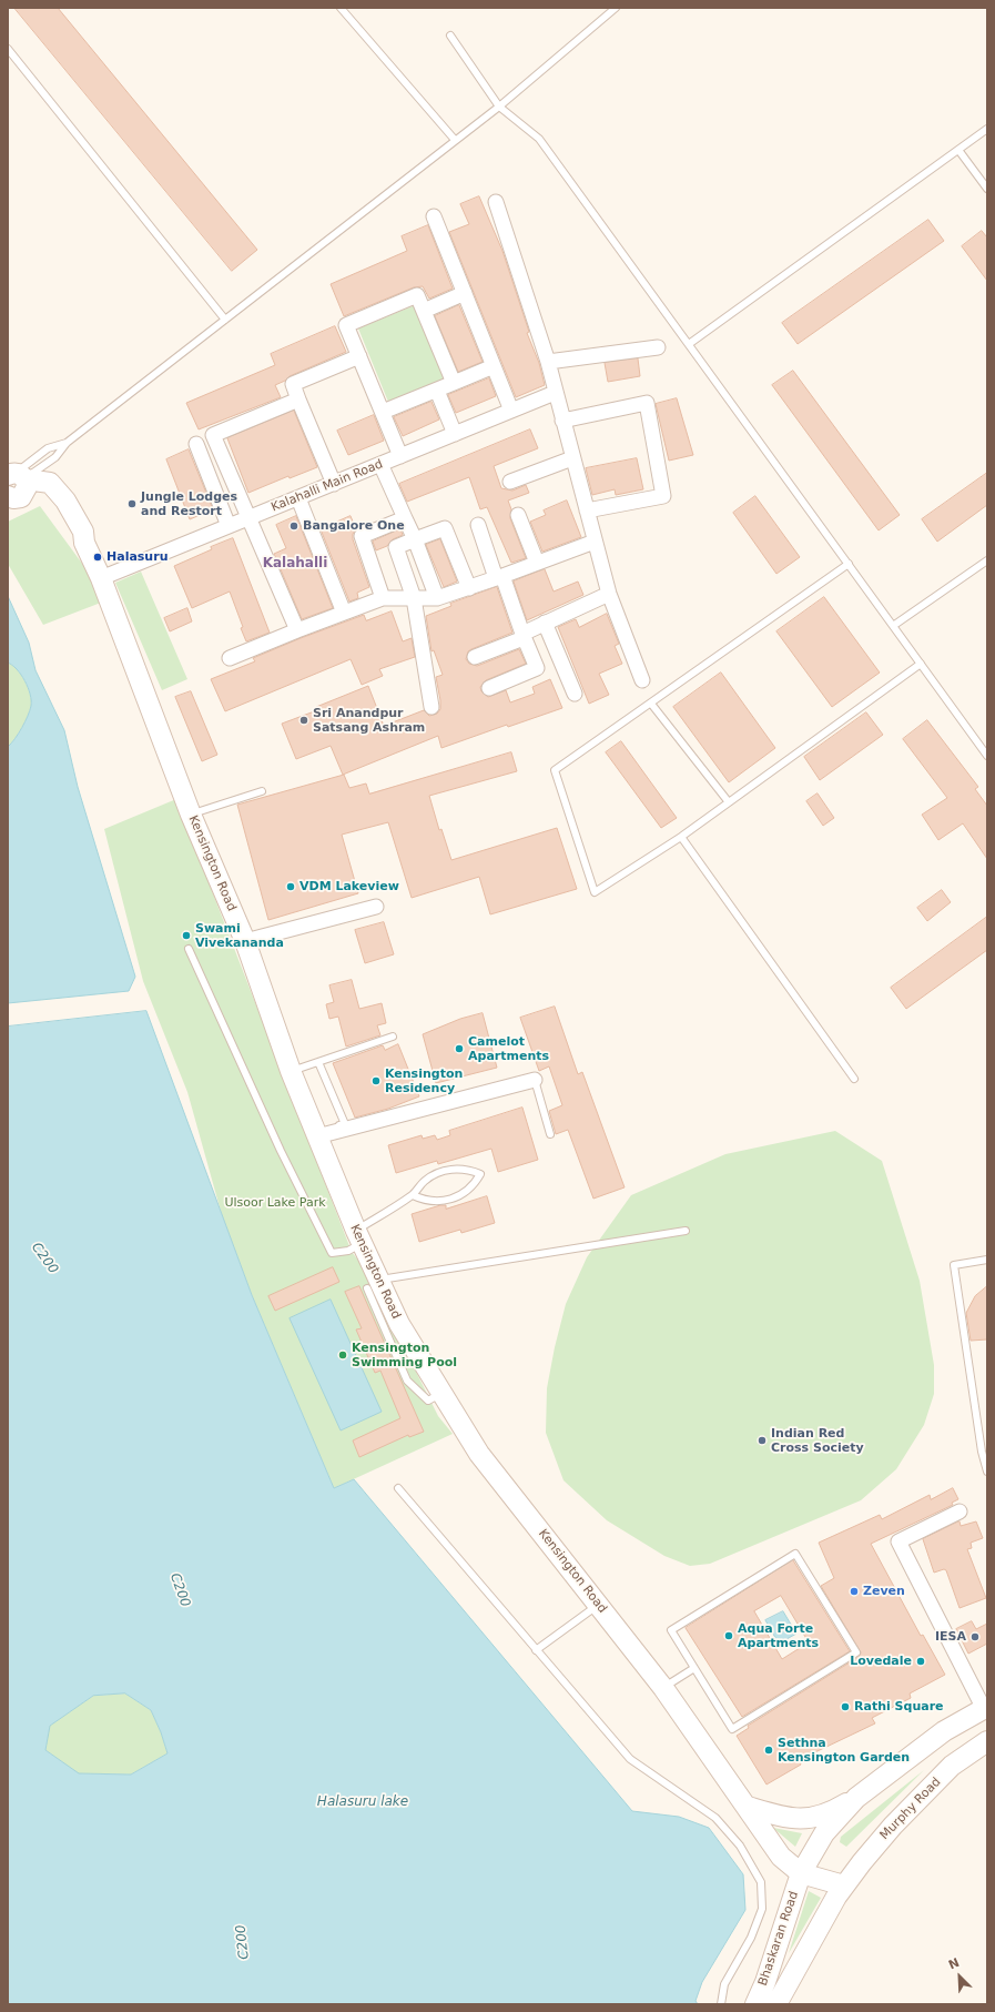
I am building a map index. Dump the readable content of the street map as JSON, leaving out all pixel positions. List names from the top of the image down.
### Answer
{
  "streets": {
    "main road": ["Kensington Road", "Murphy Road", "Bhaskaran Road"],
    "street": ["Kalahalli Main Road"]
  },
  "crossings": [
    ["Kalahalli Main Road", "Kensington Road"],
    ["Kensington Road", "Murphy Road"],
    ["Kensington Road", "Bhaskaran Road"],
    ["Murphy Road", "Bhaskaran Road"]
  ],
  "districts": ["Kalahalli"],
  "water": ["C200", "Halasuru lake"],
  "parks": ["Ulsoor Lake Park"],
  "places": [
    "Jungle Lodges and Restort",
    "Bangalore One",
    "Halasuru",
    "Sri Anandpur Satsang Ashram",
    "VDM Lakeview",
    "Swami Vivekananda",
    "Camelot Apartments",
    "Kensington Residency",
    "Kensington Swimming Pool",
    "Indian Red Cross Society",
    "Zeven",
    "Aqua Forte Apartments",
    "IESA",
    "Lovedale",
    "Rathi Square",
    "Sethna Kensington Garden"
  ],
  "north": "top left"
}
